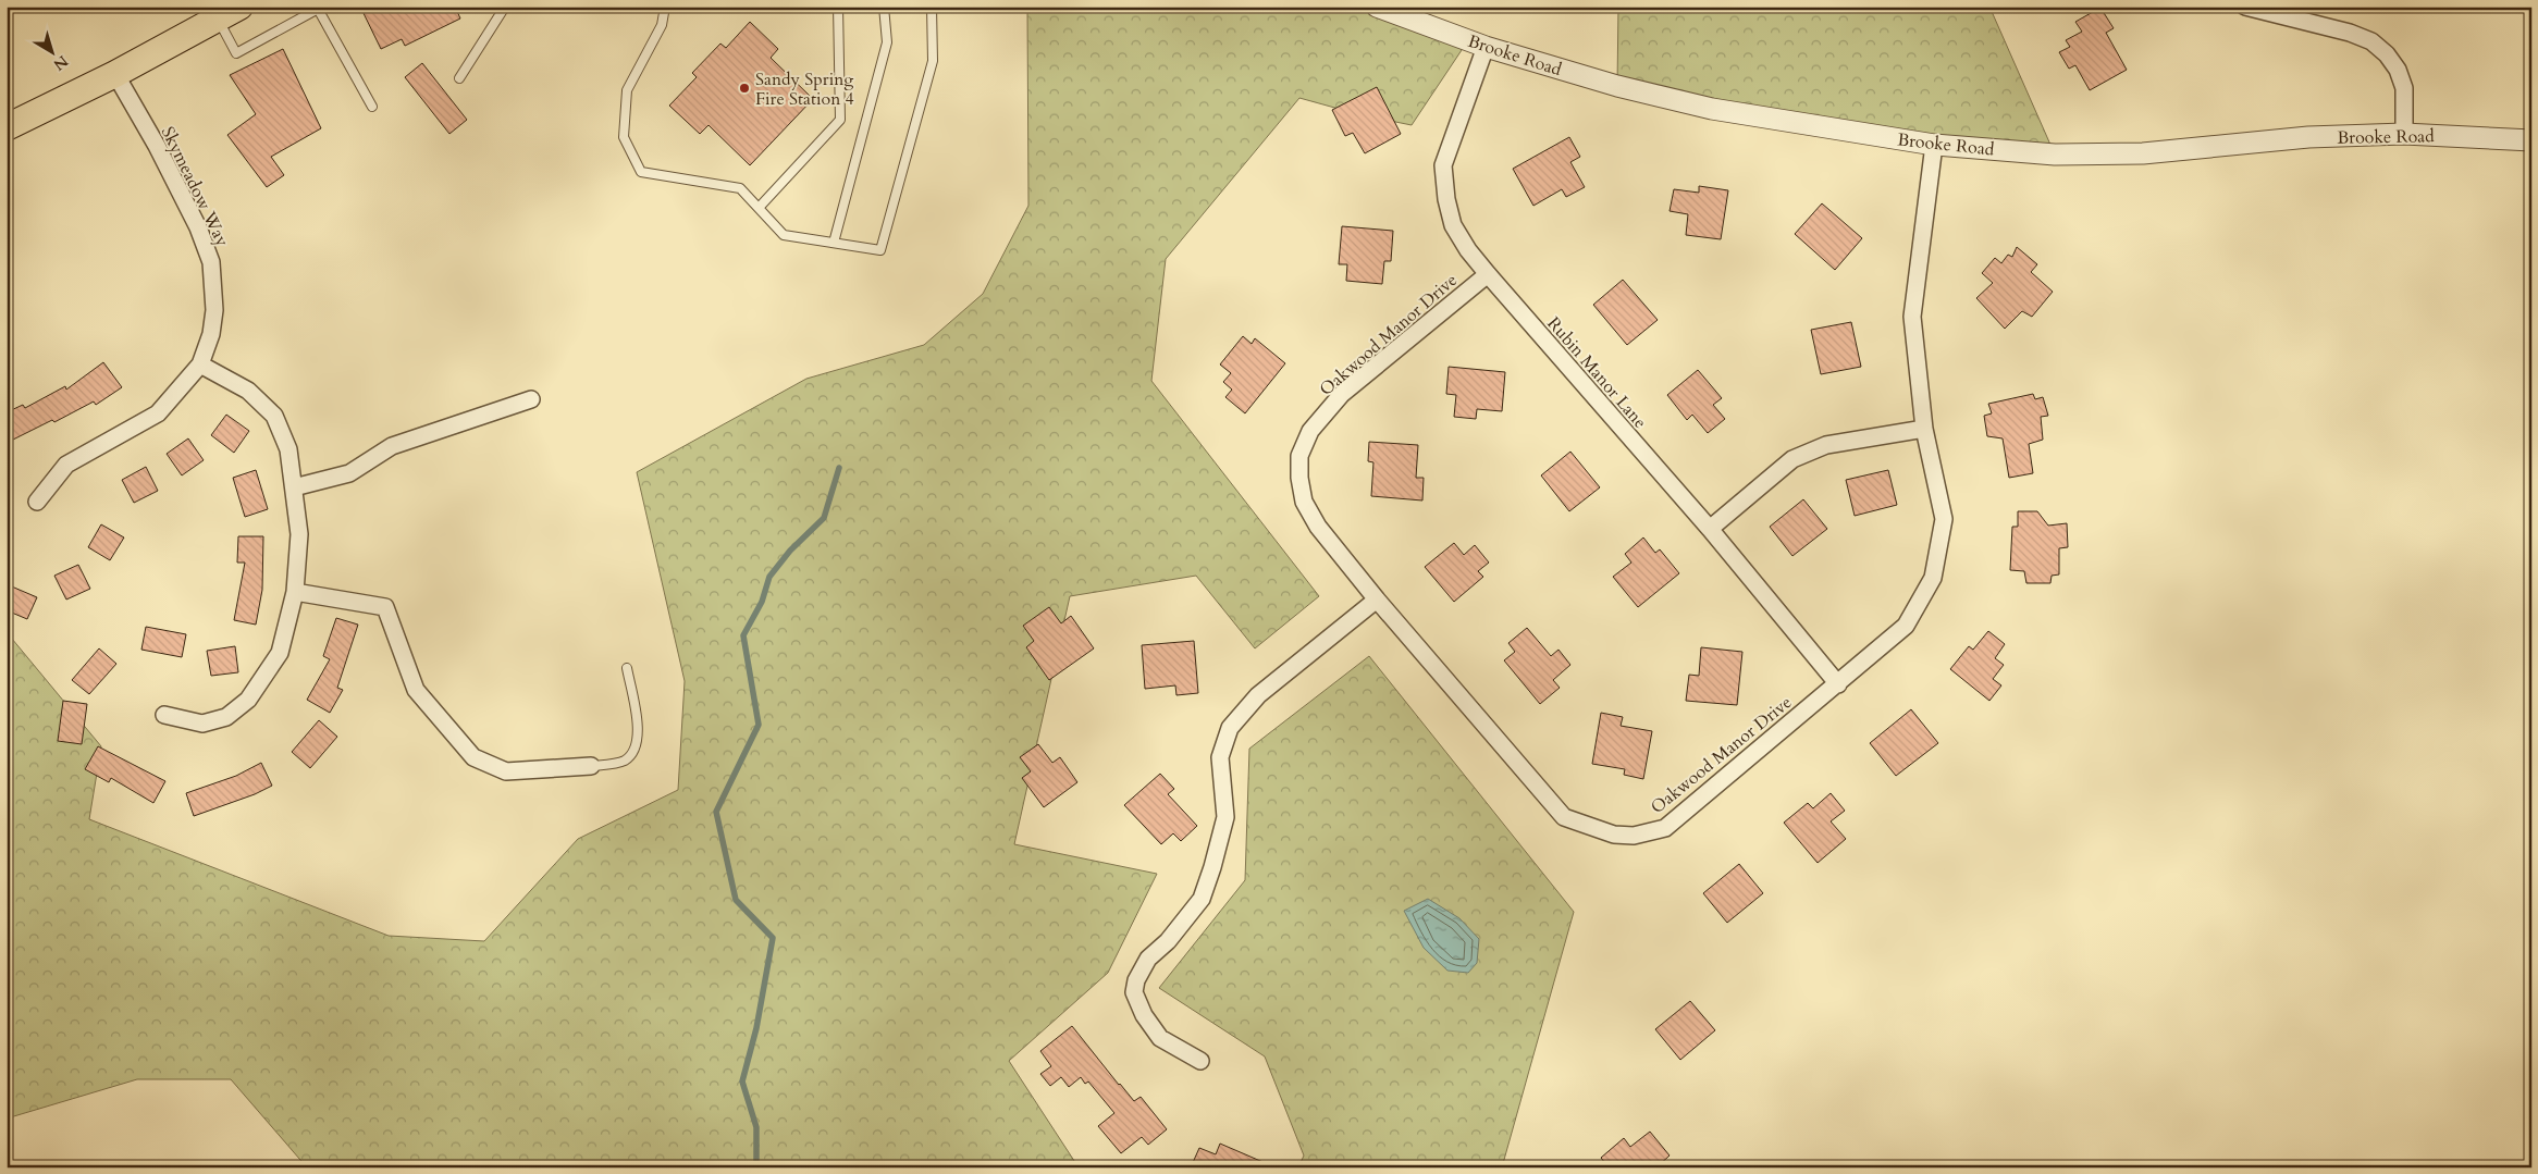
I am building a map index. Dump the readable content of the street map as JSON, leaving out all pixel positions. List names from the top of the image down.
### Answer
{
  "streets": {
    "street": [
      "Brooke Road",
      "Skymeadow Way",
      "Oakwood Manor Drive",
      "Rubin Manor Lane"
    ]
  },
  "crossings": [
    ["Brooke Road", "Oakwood Manor Drive"],
    ["Brooke Road", "Rubin Manor Lane"],
    ["Oakwood Manor Drive", "Rubin Manor Lane"]
  ],
  "places": ["Sandy Spring Fire Station 4"],
  "north": "bottom right"
}
